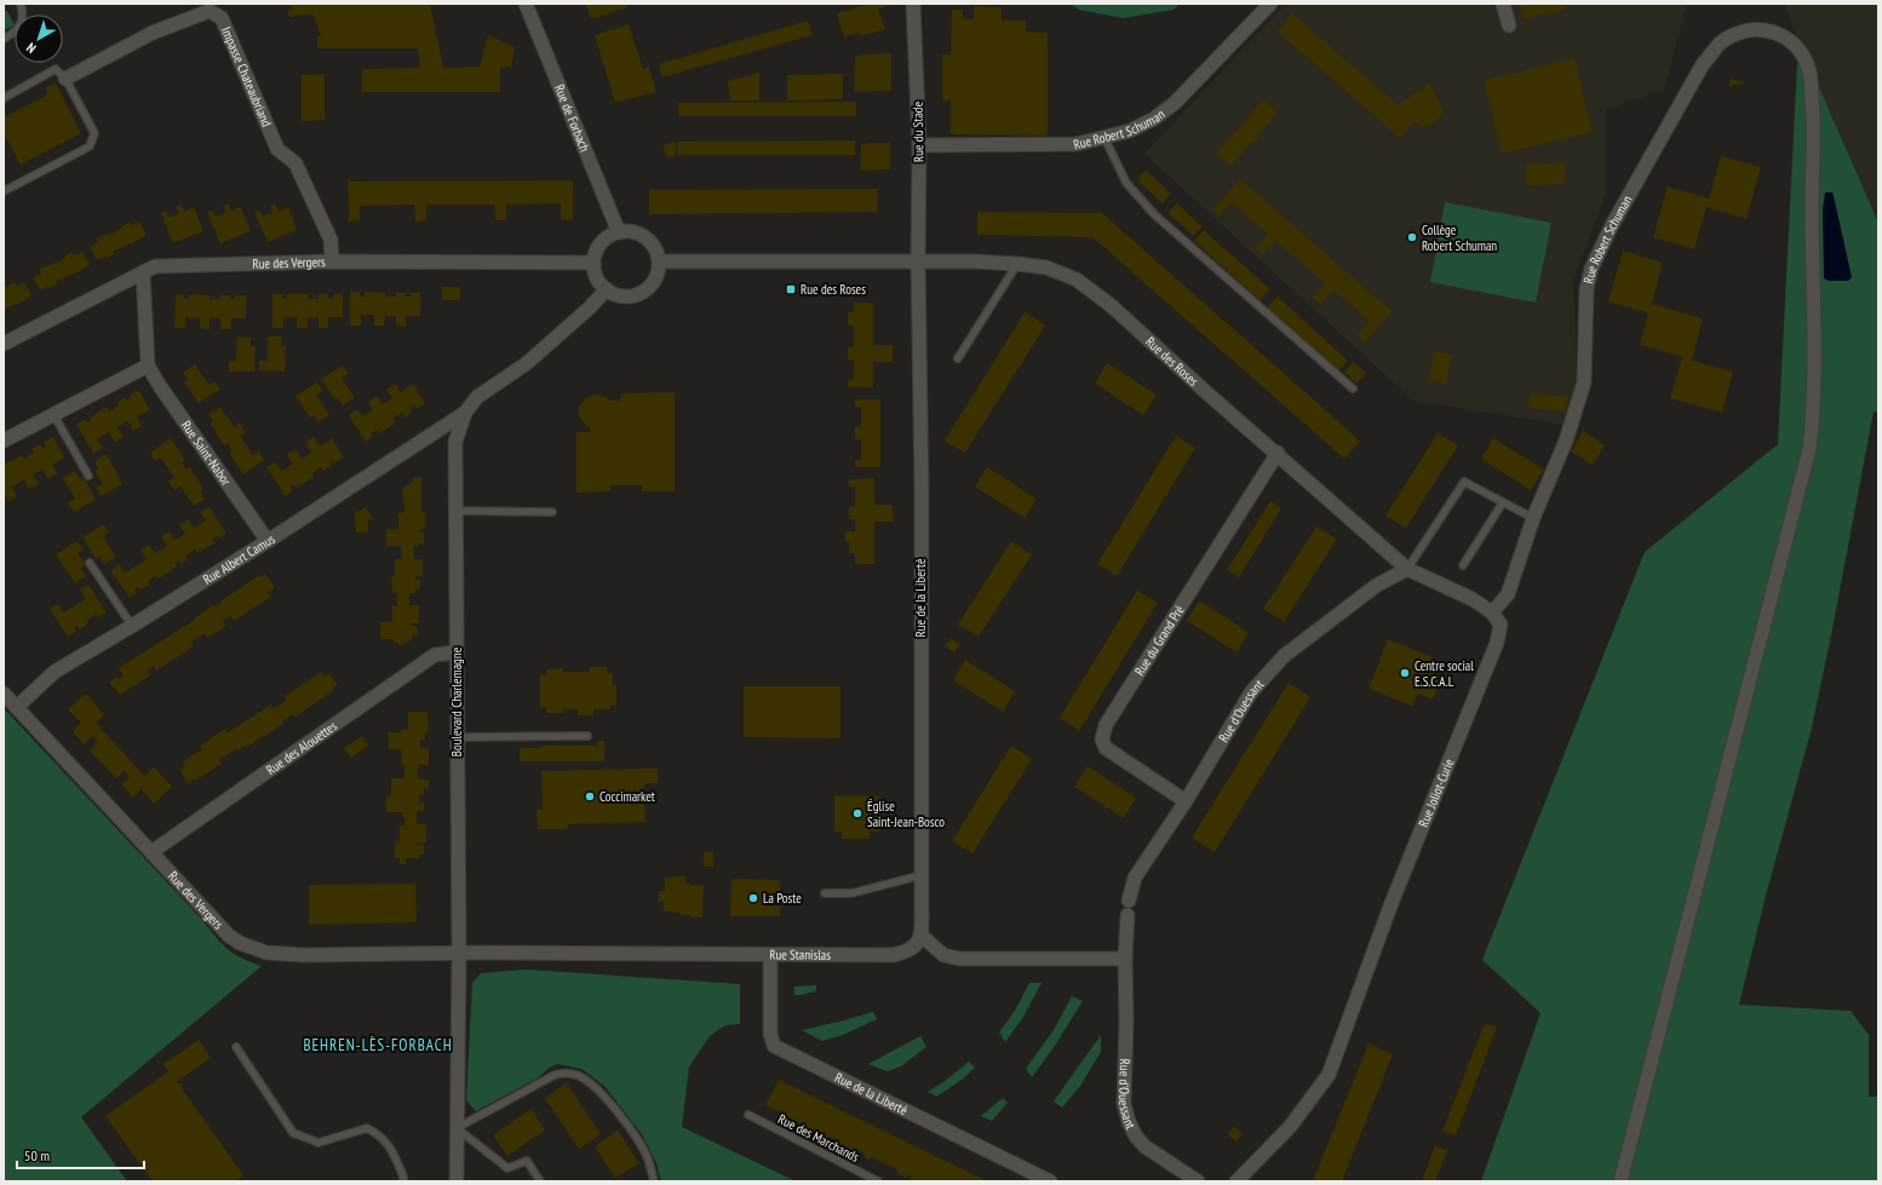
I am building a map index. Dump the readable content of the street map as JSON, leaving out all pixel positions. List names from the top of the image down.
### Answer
{
  "streets": {
    "street": [
      "Impasse Chateaubriand",
      "Rue de Forbach",
      "Rue Robert Schuman",
      "Rue du Stade",
      "Rue des Vergers",
      "Rue des Roses",
      "Rue Saint-Nabor",
      "Rue Albert Camus",
      "Rue de la Liberté",
      "Rue du Grand Pré",
      "Boulevard Charlemagne",
      "Rue d'Ouessant",
      "Rue des Alouettes",
      "Rue Joliot-Curie",
      "Rue Stanislas"
    ],
    "lane": ["Rue des Marchands"]
  },
  "crossings": [
    ["Impasse Chateaubriand", "Rue des Vergers"],
    ["Rue de Forbach", "Rue des Vergers"],
    ["Rue de Forbach", "Rue des Roses"],
    ["Rue de Forbach", "Boulevard Charlemagne"],
    ["Rue Robert Schuman", "Rue du Stade"],
    ["Rue du Stade", "Rue des Roses"],
    ["Rue du Stade", "Rue de la Liberté"],
    ["Rue des Vergers", "Rue des Roses"],
    ["Rue des Vergers", "Rue Saint-Nabor"],
    ["Rue des Vergers", "Rue Albert Camus"],
    ["Rue des Vergers", "Boulevard Charlemagne"],
    ["Rue des Vergers", "Rue des Alouettes"],
    ["Rue des Vergers", "Rue Stanislas"],
    ["Rue des Roses", "Rue de la Liberté"],
    ["Rue des Roses", "Rue du Grand Pré"],
    ["Rue des Roses", "Boulevard Charlemagne"],
    ["Rue des Roses", "Rue d'Ouessant"],
    ["Rue des Roses", "Rue Joliot-Curie"],
    ["Rue Saint-Nabor", "Rue Albert Camus"],
    ["Rue Albert Camus", "Boulevard Charlemagne"],
    ["Rue de la Liberté", "Rue Stanislas"],
    ["Rue du Grand Pré", "Rue d'Ouessant"],
    ["Boulevard Charlemagne", "Rue des Alouettes"],
    ["Boulevard Charlemagne", "Rue Stanislas"]
  ],
  "districts": ["BEHREN-LÈS-FORBACH"],
  "places": {
    "other": [
      "Collège Robert Schuman",
      "Centre social E.S.C.A.L",
      "Coccimarket",
      "Église Saint-Jean-Bosco",
      "La Poste"
    ],
    "transit": ["Rue des Roses"]
  },
  "scale_bar": "50 m",
  "north": "bottom left"
}
